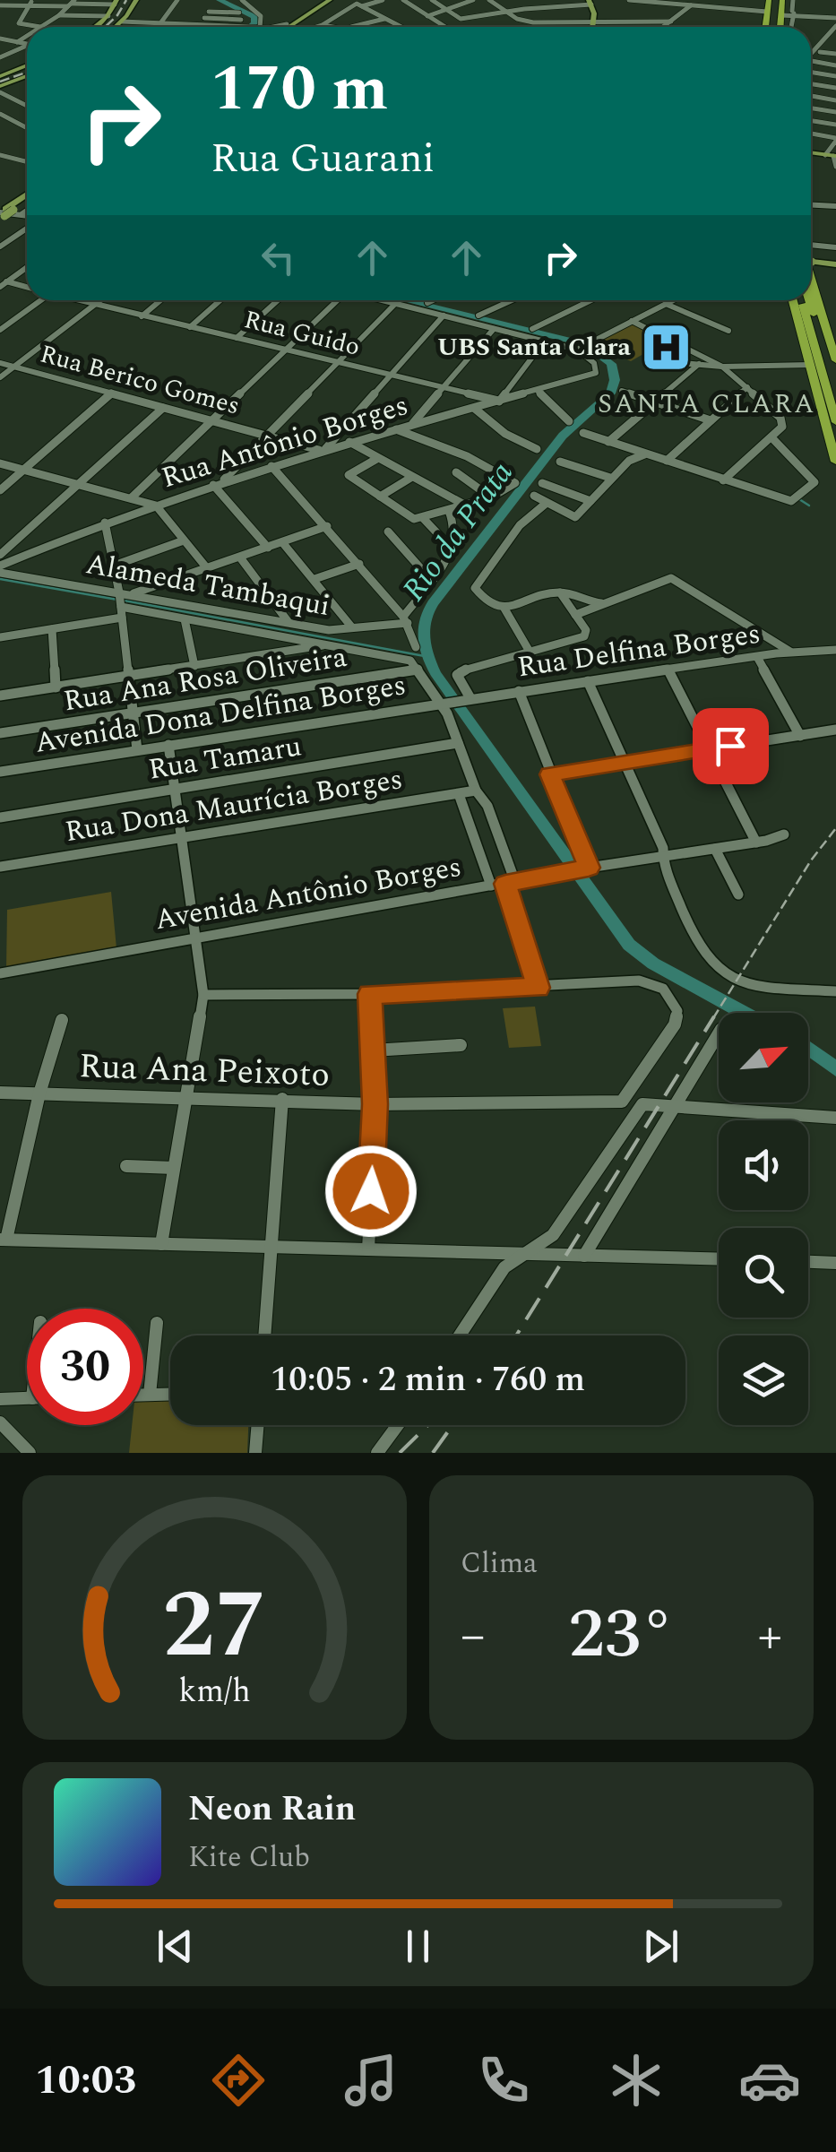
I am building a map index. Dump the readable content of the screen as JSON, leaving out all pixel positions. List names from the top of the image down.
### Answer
{
  "streets": {
    "street": [
      "Rua Guido",
      "Rua Berico Gomes",
      "Rua Antônio Borges",
      "Alameda Tambaqui",
      "Rua Delfina Borges",
      "Rua Ana Rosa Oliveira",
      "Avenida Dona Delfina Borges",
      "Rua Tamaru",
      "Rua Dona Maurícia Borges",
      "Avenida Antônio Borges",
      "Rua Ana Peixoto"
    ]
  },
  "crossings": [
    ["Rua Guido", "Rua Antônio Borges"],
    ["Rua Berico Gomes", "Rua Antônio Borges"],
    ["Rua Delfina Borges", "Avenida Dona Delfina Borges"]
  ],
  "districts": ["SANTA CLARA"],
  "water": ["Rio da Prata"],
  "places": {
    "hospital": ["UBS Santa Clara"]
  },
  "north": "top right",
  "page": {
    "turn": ["170 m", "Rua Guarani"],
    "limit": "30",
    "trip": "10:05 · 2 min · 760 m",
    "tile": "Clima",
    "heat": ["−", "23°", "+"],
    "song": ["Neon Rain", "Kite Club"],
    "tabs": "10:03",
    "gauge": ["27", "km/h"]
  }
}
